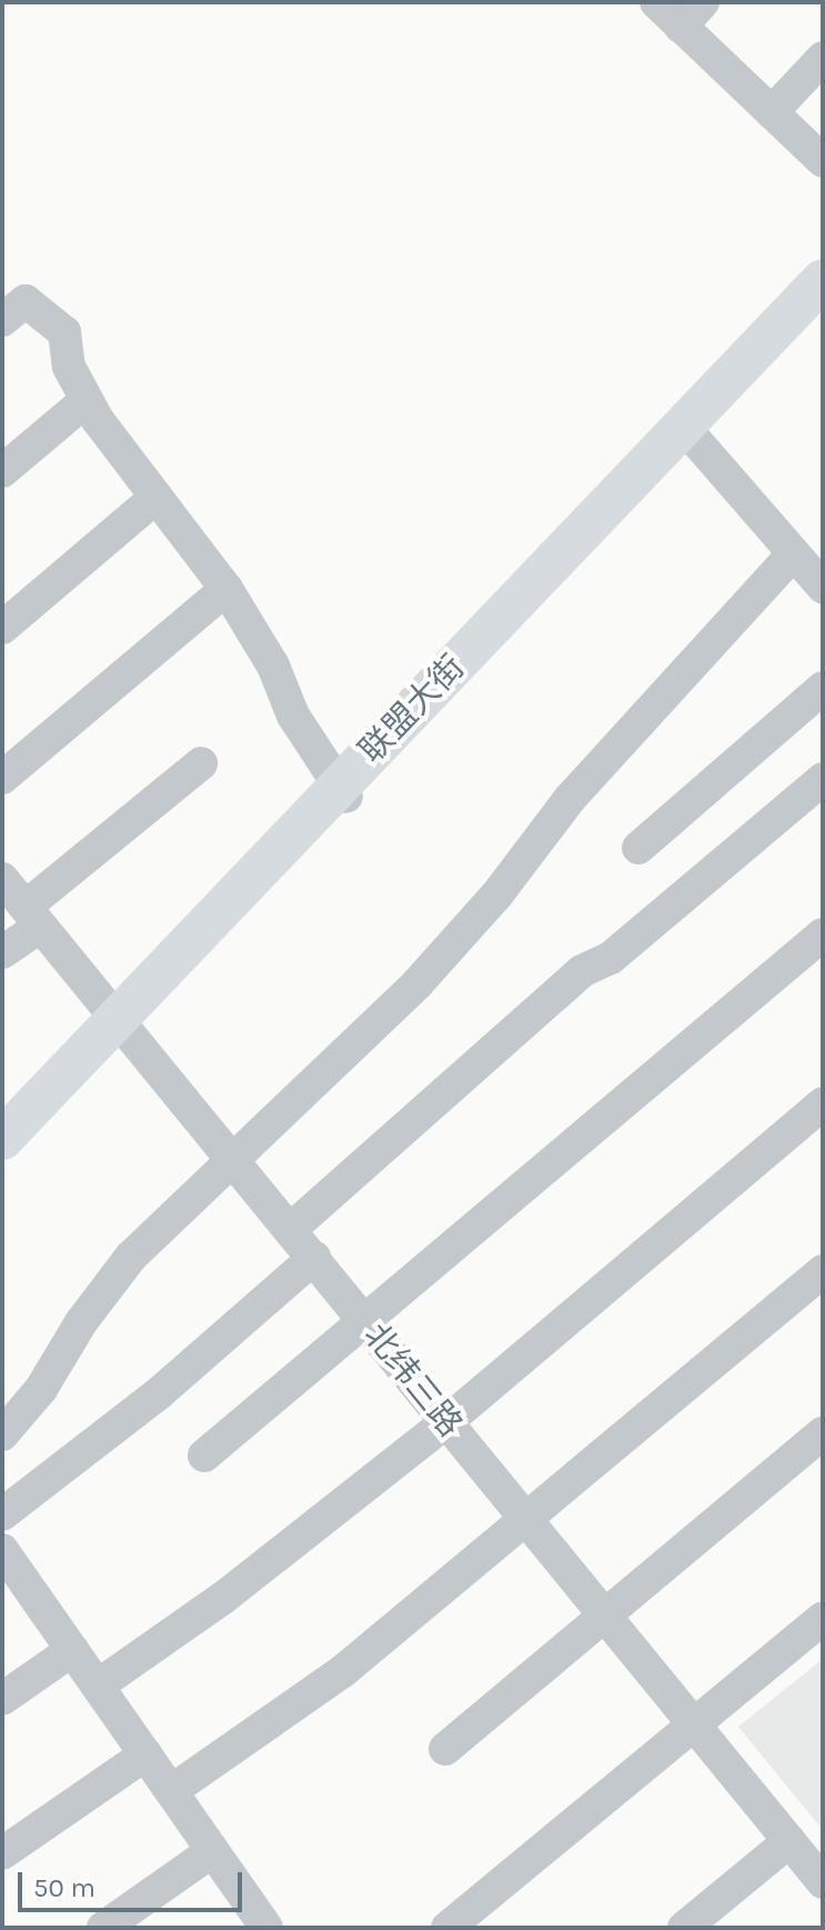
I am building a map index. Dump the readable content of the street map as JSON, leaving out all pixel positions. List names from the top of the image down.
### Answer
{
  "streets": {
    "main road": ["联盟大街"],
    "street": ["北纬三路"]
  },
  "crossings": [
    ["联盟大街", "北纬三路"]
  ],
  "scale_bar": "50 m"
}
